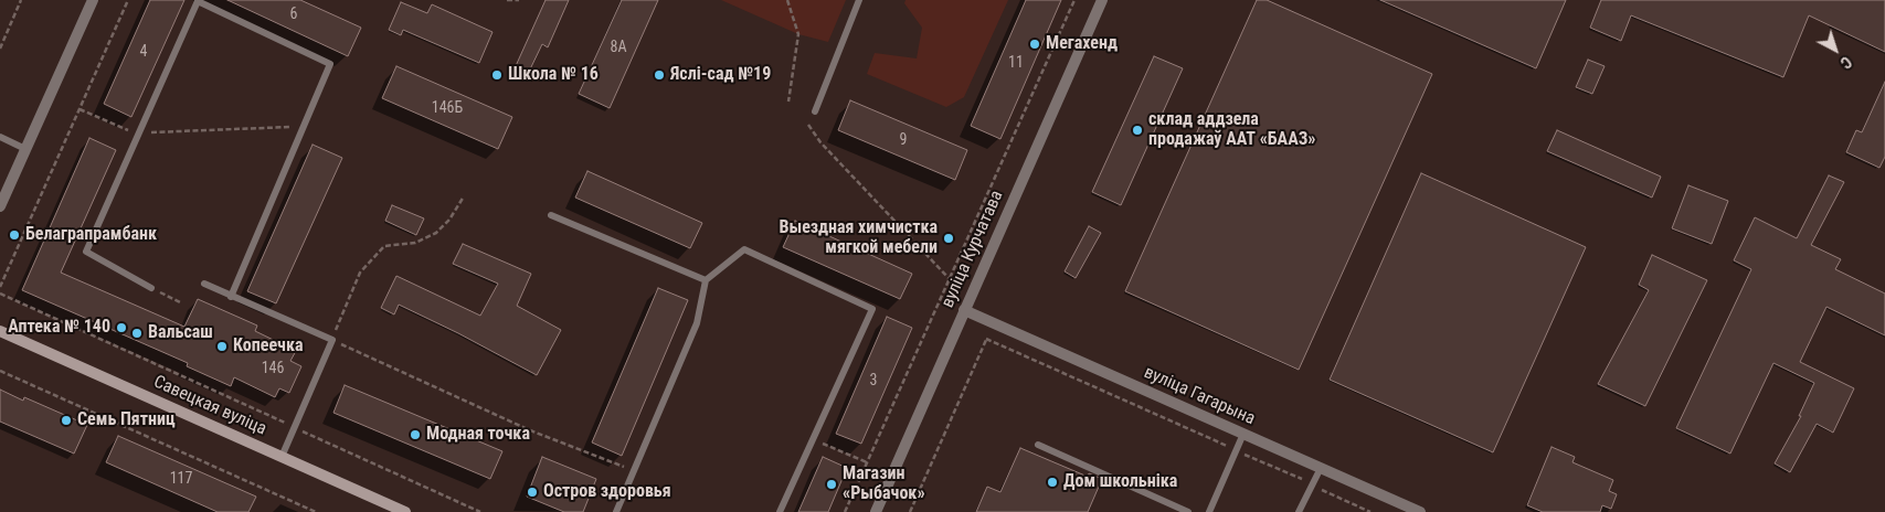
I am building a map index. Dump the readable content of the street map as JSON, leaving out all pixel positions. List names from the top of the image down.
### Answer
{
  "streets": {
    "main road": ["Савецкая вуліца"],
    "street": ["вуліца Курчатава", "вуліца Гагарына"]
  },
  "crossings": [
    ["вуліца Курчатава", "вуліца Гагарына"]
  ],
  "places": [
    "Мегахенд",
    "Школа № 16",
    "Яслі-сад №19",
    "склад аддзела продажаў ААТ «БААЗ»",
    "Белаграпрамбанк",
    "Выездная химчистка мягкой мебели",
    "Аптека № 140",
    "Вальсаш",
    "Копеечка",
    "Семь Пятниц",
    "Модная точка",
    "Дом школьніка",
    "Магазин «Рыбачок»",
    "Остров здоровья"
  ],
  "house_numbers": [
    "6",
    "8А",
    "4",
    "11",
    "146Б",
    "9",
    "146",
    "3",
    "117"
  ],
  "north": "bottom right"
}
